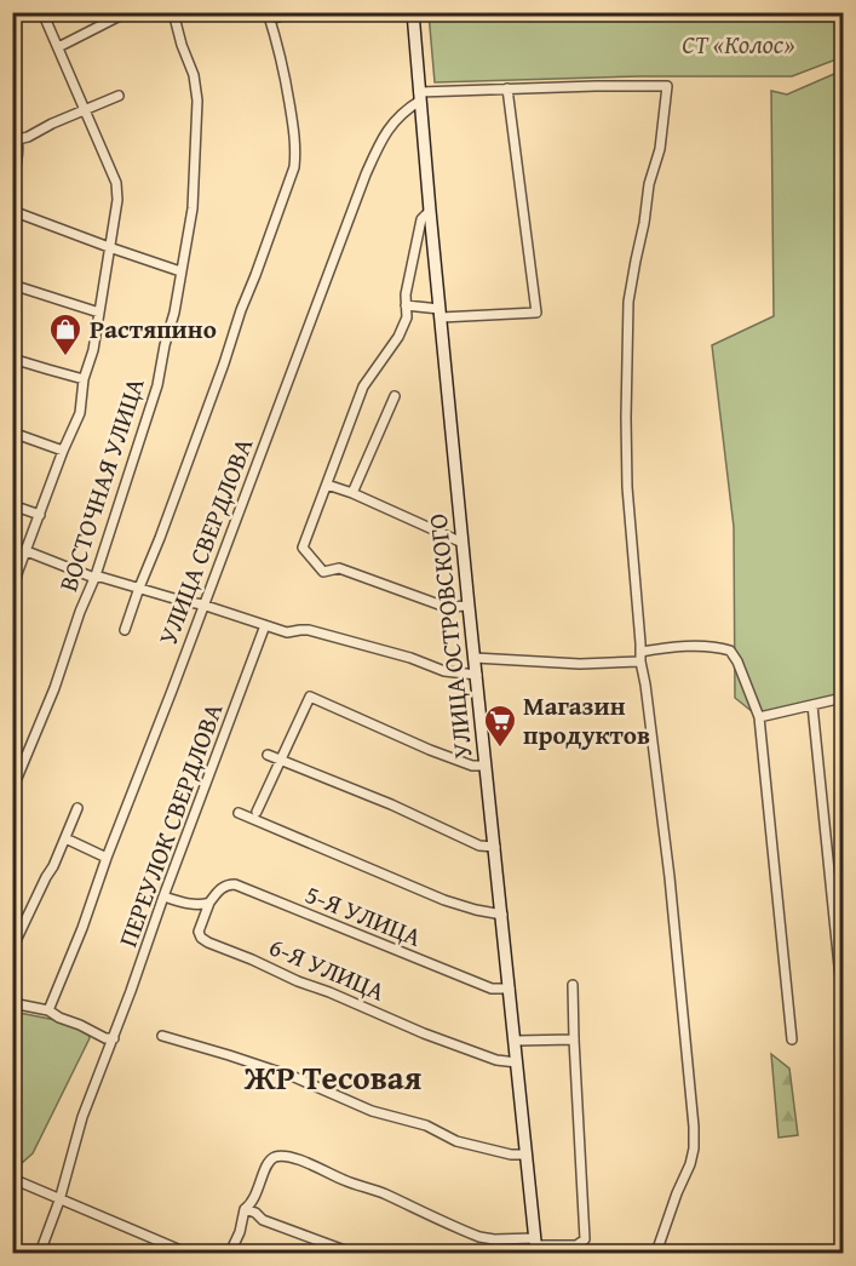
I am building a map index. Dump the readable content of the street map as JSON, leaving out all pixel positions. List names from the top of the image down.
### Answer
{
  "streets": {
    "street": [
      "ВОСТОЧНАЯ УЛИЦА",
      "УЛИЦА СВЕРДЛОВА",
      "УЛИЦА ОСТРОВСКОГО",
      "ПЕРЕУЛОК СВЕРДЛОВА",
      "5-Я УЛИЦА",
      "6-Я УЛИЦА"
    ]
  },
  "crossings": [
    ["УЛИЦА СВЕРДЛОВА", "УЛИЦА ОСТРОВСКОГО"],
    ["УЛИЦА ОСТРОВСКОГО", "5-Я УЛИЦА"],
    ["УЛИЦА ОСТРОВСКОГО", "6-Я УЛИЦА"],
    ["5-Я УЛИЦА", "6-Я УЛИЦА"]
  ],
  "districts": ["ЖР Тесовая"],
  "parks": ["СТ «Колос»"],
  "places": {
    "shop": ["Растяпино"],
    "supermarket": ["Магазин продуктов"]
  }
}
